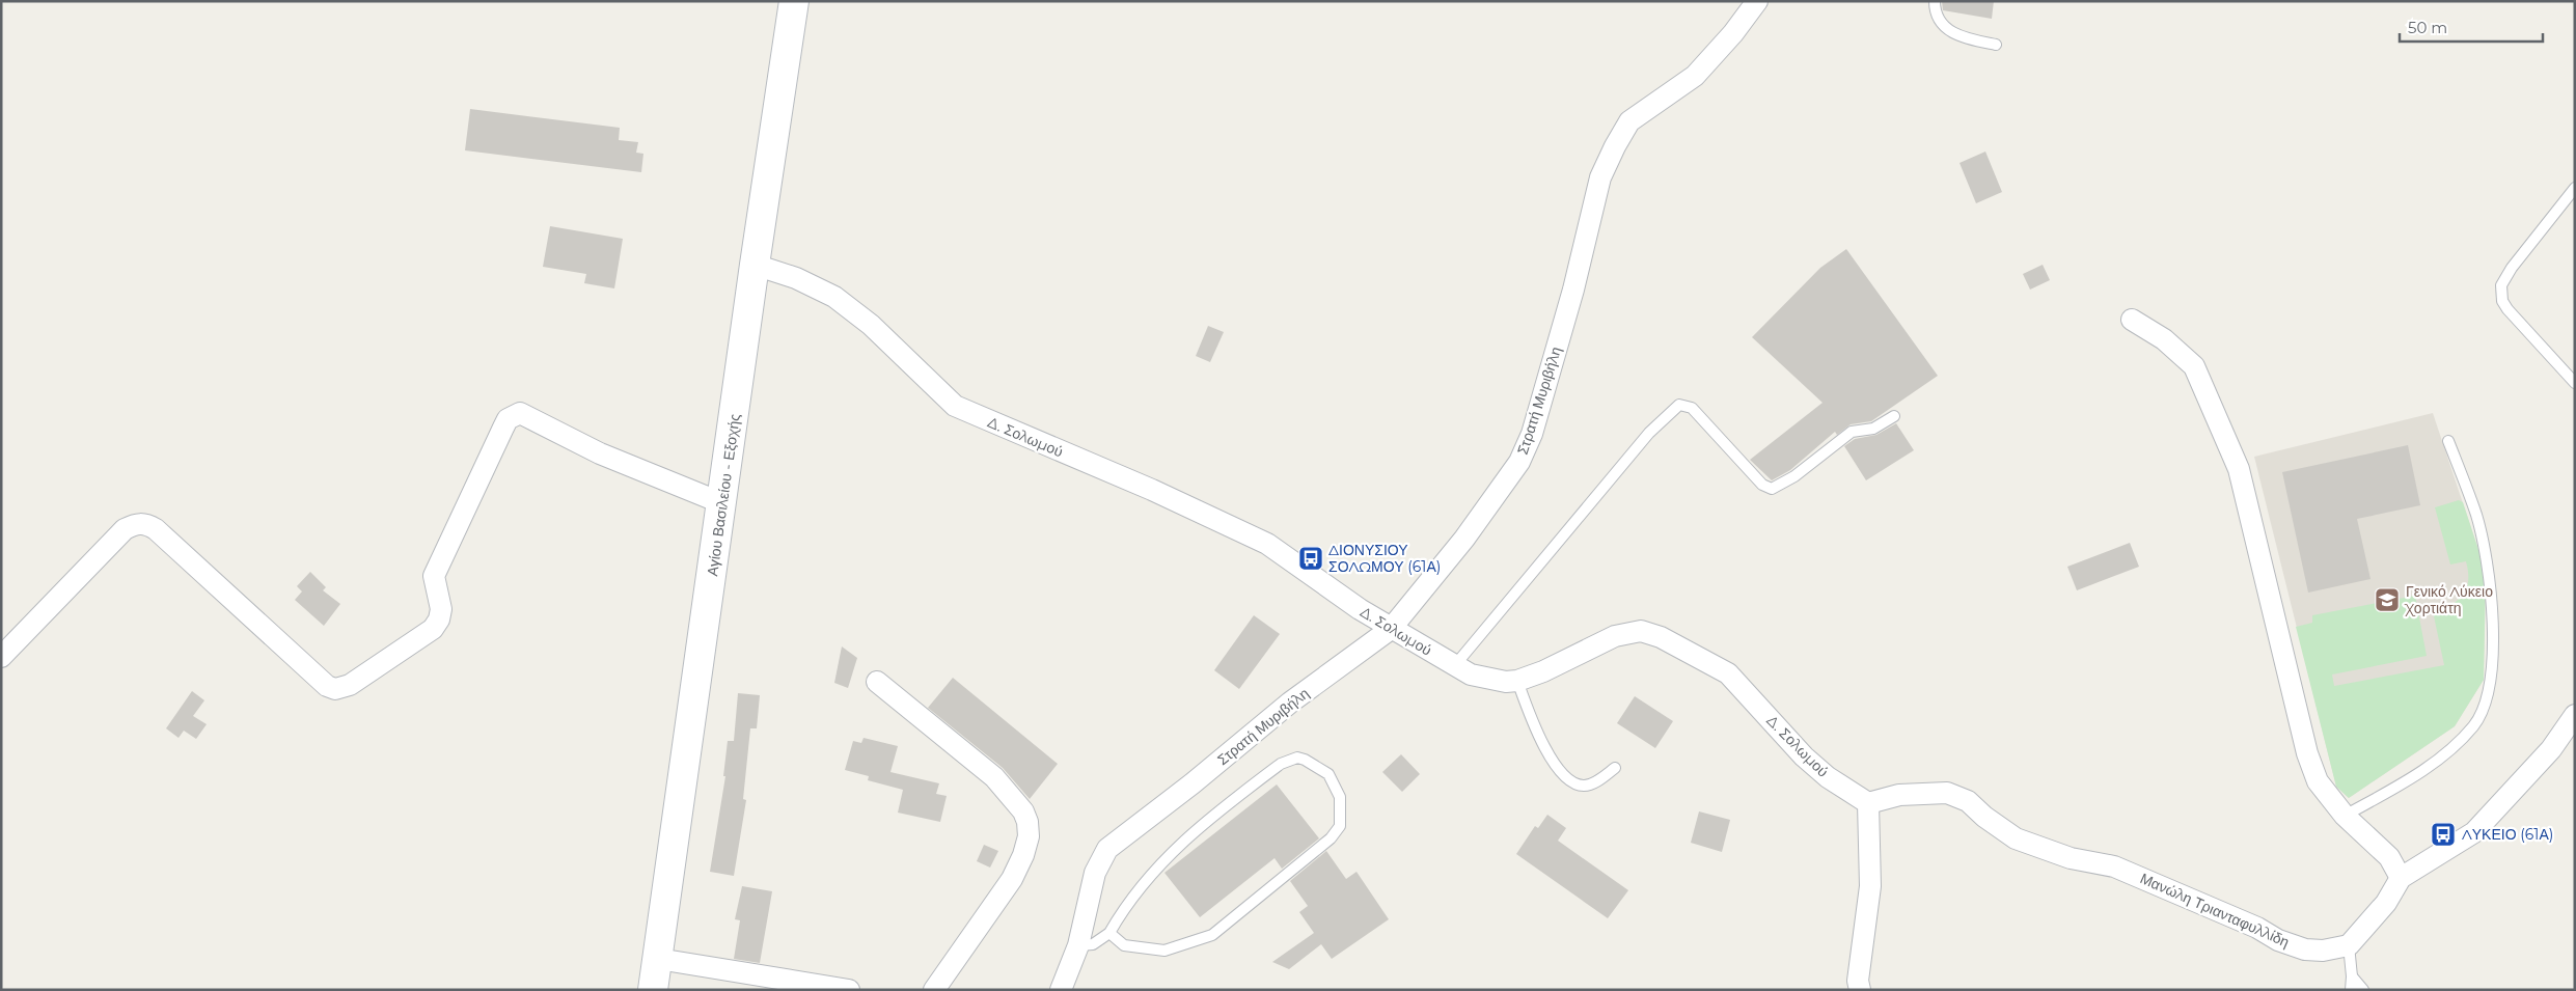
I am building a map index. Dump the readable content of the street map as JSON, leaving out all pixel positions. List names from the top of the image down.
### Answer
{
  "streets": {
    "main road": ["Αγίου Βασιλείου - Εξοχής"],
    "street": ["Στρατή Μυριβήλη", "Δ. Σολωμού", "Μανώλη Τριανταφυλλίδη"]
  },
  "crossings": [
    ["Στρατή Μυριβήλη", "Δ. Σολωμού"],
    ["Δ. Σολωμού", "Αγίου Βασιλείου - Εξοχής"],
    ["Δ. Σολωμού", "Μανώλη Τριανταφυλλίδη"]
  ],
  "places": {
    "bus stop": ["ΔΙΟΝΥΣΙΟΥ ΣΟΛΩΜΟΥ (61Α)", "ΛΥΚΕΙΟ (61Α)"],
    "school or university": ["Γενικό Λύκειο Χορτιάτη"]
  },
  "scale_bar": "50 m"
}
